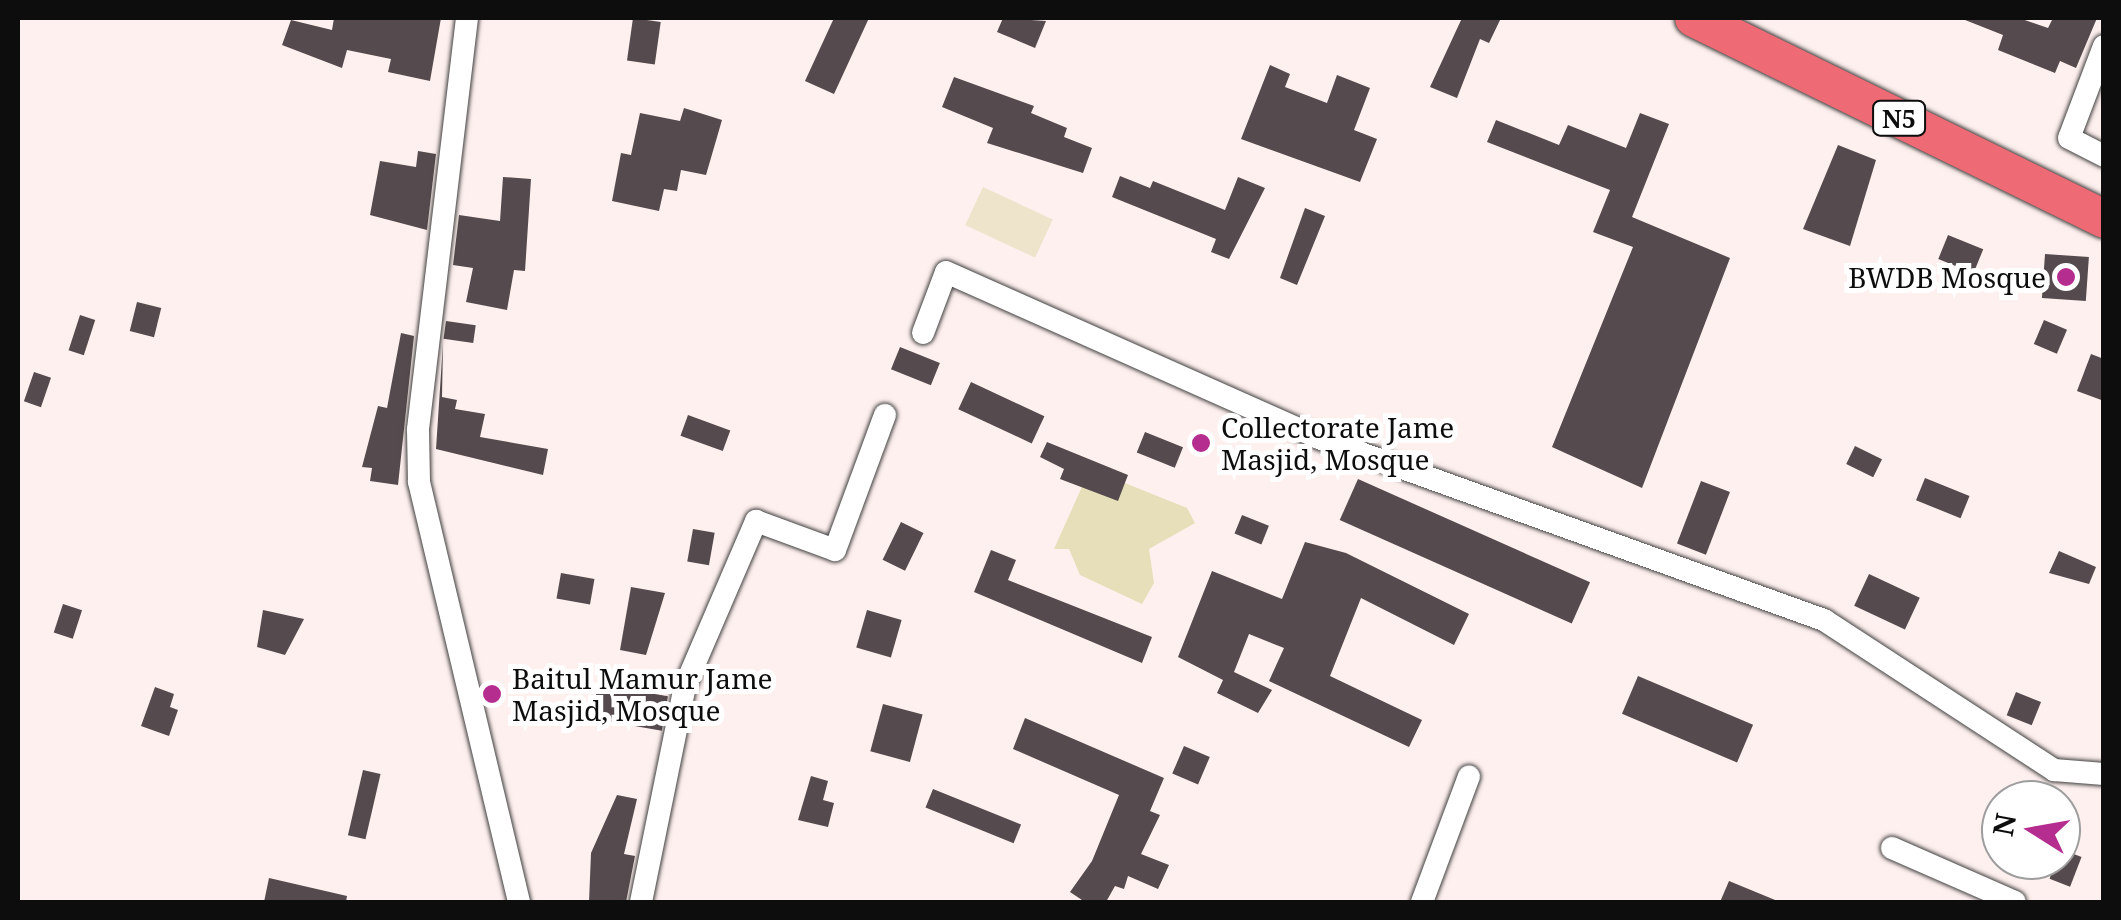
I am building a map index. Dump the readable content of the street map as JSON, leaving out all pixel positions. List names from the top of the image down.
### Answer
{
  "streets": {
    "highway": ["N5"]
  },
  "places": ["BWDB Mosque", "Collectorate Jame Masjid, Mosque", "Baitul Mamur Jame Masjid, Mosque"],
  "north": "left"
}
